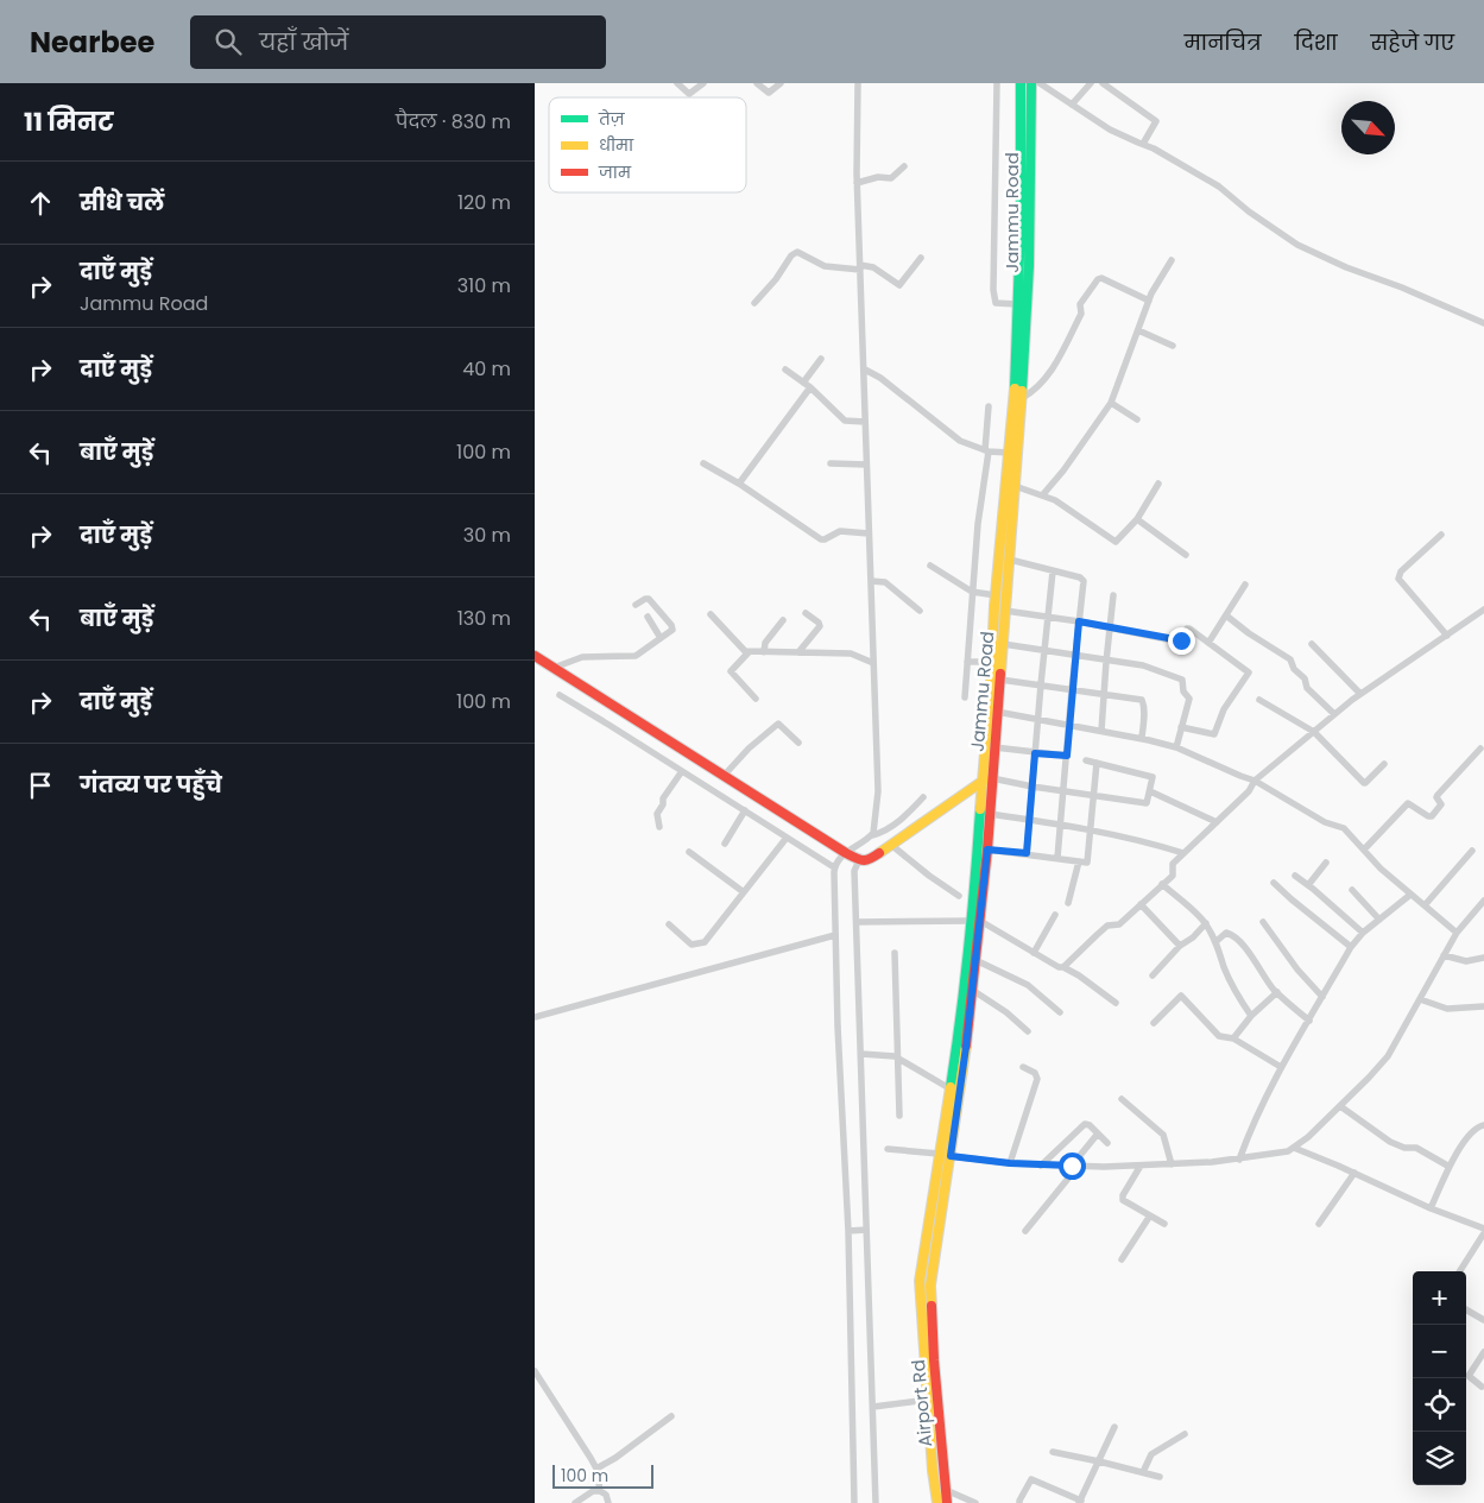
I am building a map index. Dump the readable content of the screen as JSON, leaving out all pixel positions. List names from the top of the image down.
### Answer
{
  "streets": {
    "main road": ["Jammu Road", "Airport Rd"]
  },
  "crossings": [
    ["Jammu Road", "Airport Rd"]
  ],
  "legend": ["तेज़", "धीमा", "जाम"],
  "scale_bar": "100 m",
  "north": "bottom right",
  "page": {
    "header": "Nearbee",
    "search": "यहाँ खोजें",
    "nav": ["मानचित्र", "दिशा", "सहेजे गए"],
    "heading": ["11 मिनट", "पैदल · 830 m"],
    "list": [
      ["सीधे चलें", "120 m"],
      ["दाएँ मुड़ें", "Jammu Road", "310 m"],
      ["दाएँ मुड़ें", "40 m"],
      ["बाएँ मुड़ें", "100 m"],
      ["दाएँ मुड़ें", "30 m"],
      ["बाएँ मुड़ें", "130 m"],
      ["दाएँ मुड़ें", "100 m"],
      "गंतव्य पर पहुँचे"
    ],
    "map_buttons": ["+", "−"],
    "scale": "100 m"
  }
}
